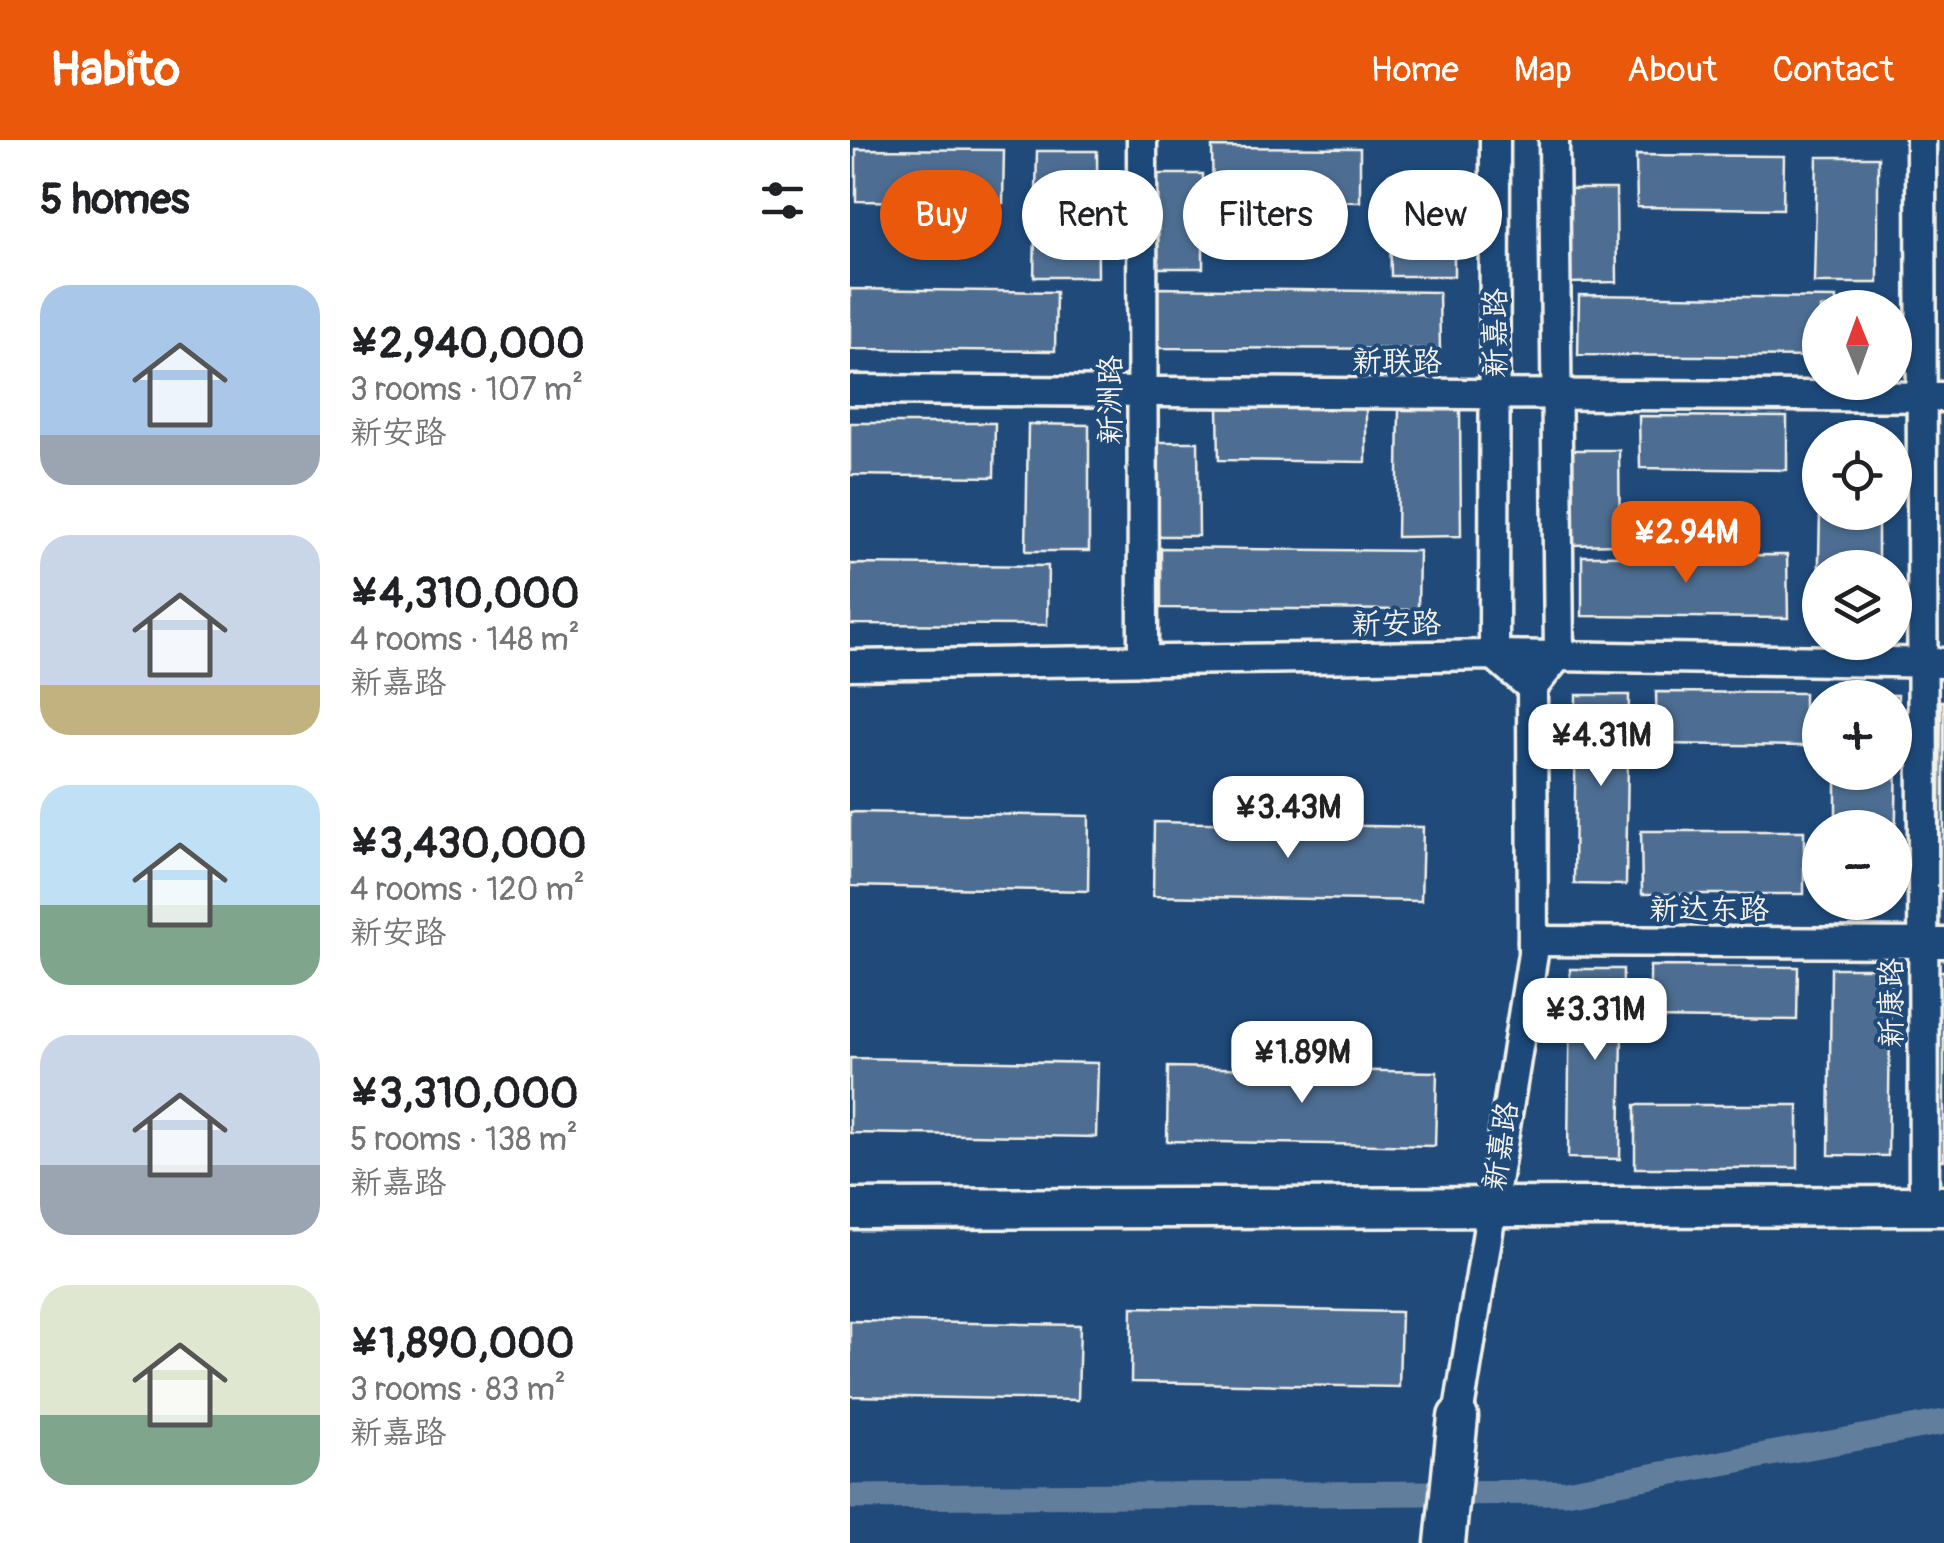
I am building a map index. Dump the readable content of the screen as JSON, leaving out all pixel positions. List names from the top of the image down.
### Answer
{
  "streets": {
    "street": [
      "新嘉路",
      "新联路",
      "新洲路",
      "新安路",
      "新达东路",
      "新康路"
    ]
  },
  "crossings": [
    ["新嘉路", "新联路"],
    ["新嘉路", "新安路"],
    ["新嘉路", "新达东路"],
    ["新联路", "新洲路"],
    ["新联路", "新康路"],
    ["新洲路", "新安路"],
    ["新安路", "新康路"],
    ["新达东路", "新康路"]
  ],
  "north": "top",
  "page": {
    "header": "Habito",
    "nav": [
      "Home",
      "Map",
      "About",
      "Contact"
    ],
    "heading": "5 homes",
    "chip": [
      "Buy",
      "Rent",
      "Filters",
      "New"
    ],
    "list": [
      {
        "name": "¥2,940,000",
        "note": "3 rooms · 107 m² · 新安路"
      },
      {
        "name": "¥4,310,000",
        "note": "4 rooms · 148 m² · 新嘉路"
      },
      {
        "name": "¥3,430,000",
        "note": "4 rooms · 120 m² · 新安路"
      },
      {
        "name": "¥3,310,000",
        "note": "5 rooms · 138 m² · 新嘉路"
      },
      {
        "name": "¥1,890,000",
        "note": "3 rooms · 83 m² · 新嘉路"
      }
    ],
    "map_buttons": ["+", "−"],
    "price": [
      "¥2.94M",
      "¥4.31M",
      "¥3.43M",
      "¥3.31M",
      "¥1.89M"
    ]
  }
}
